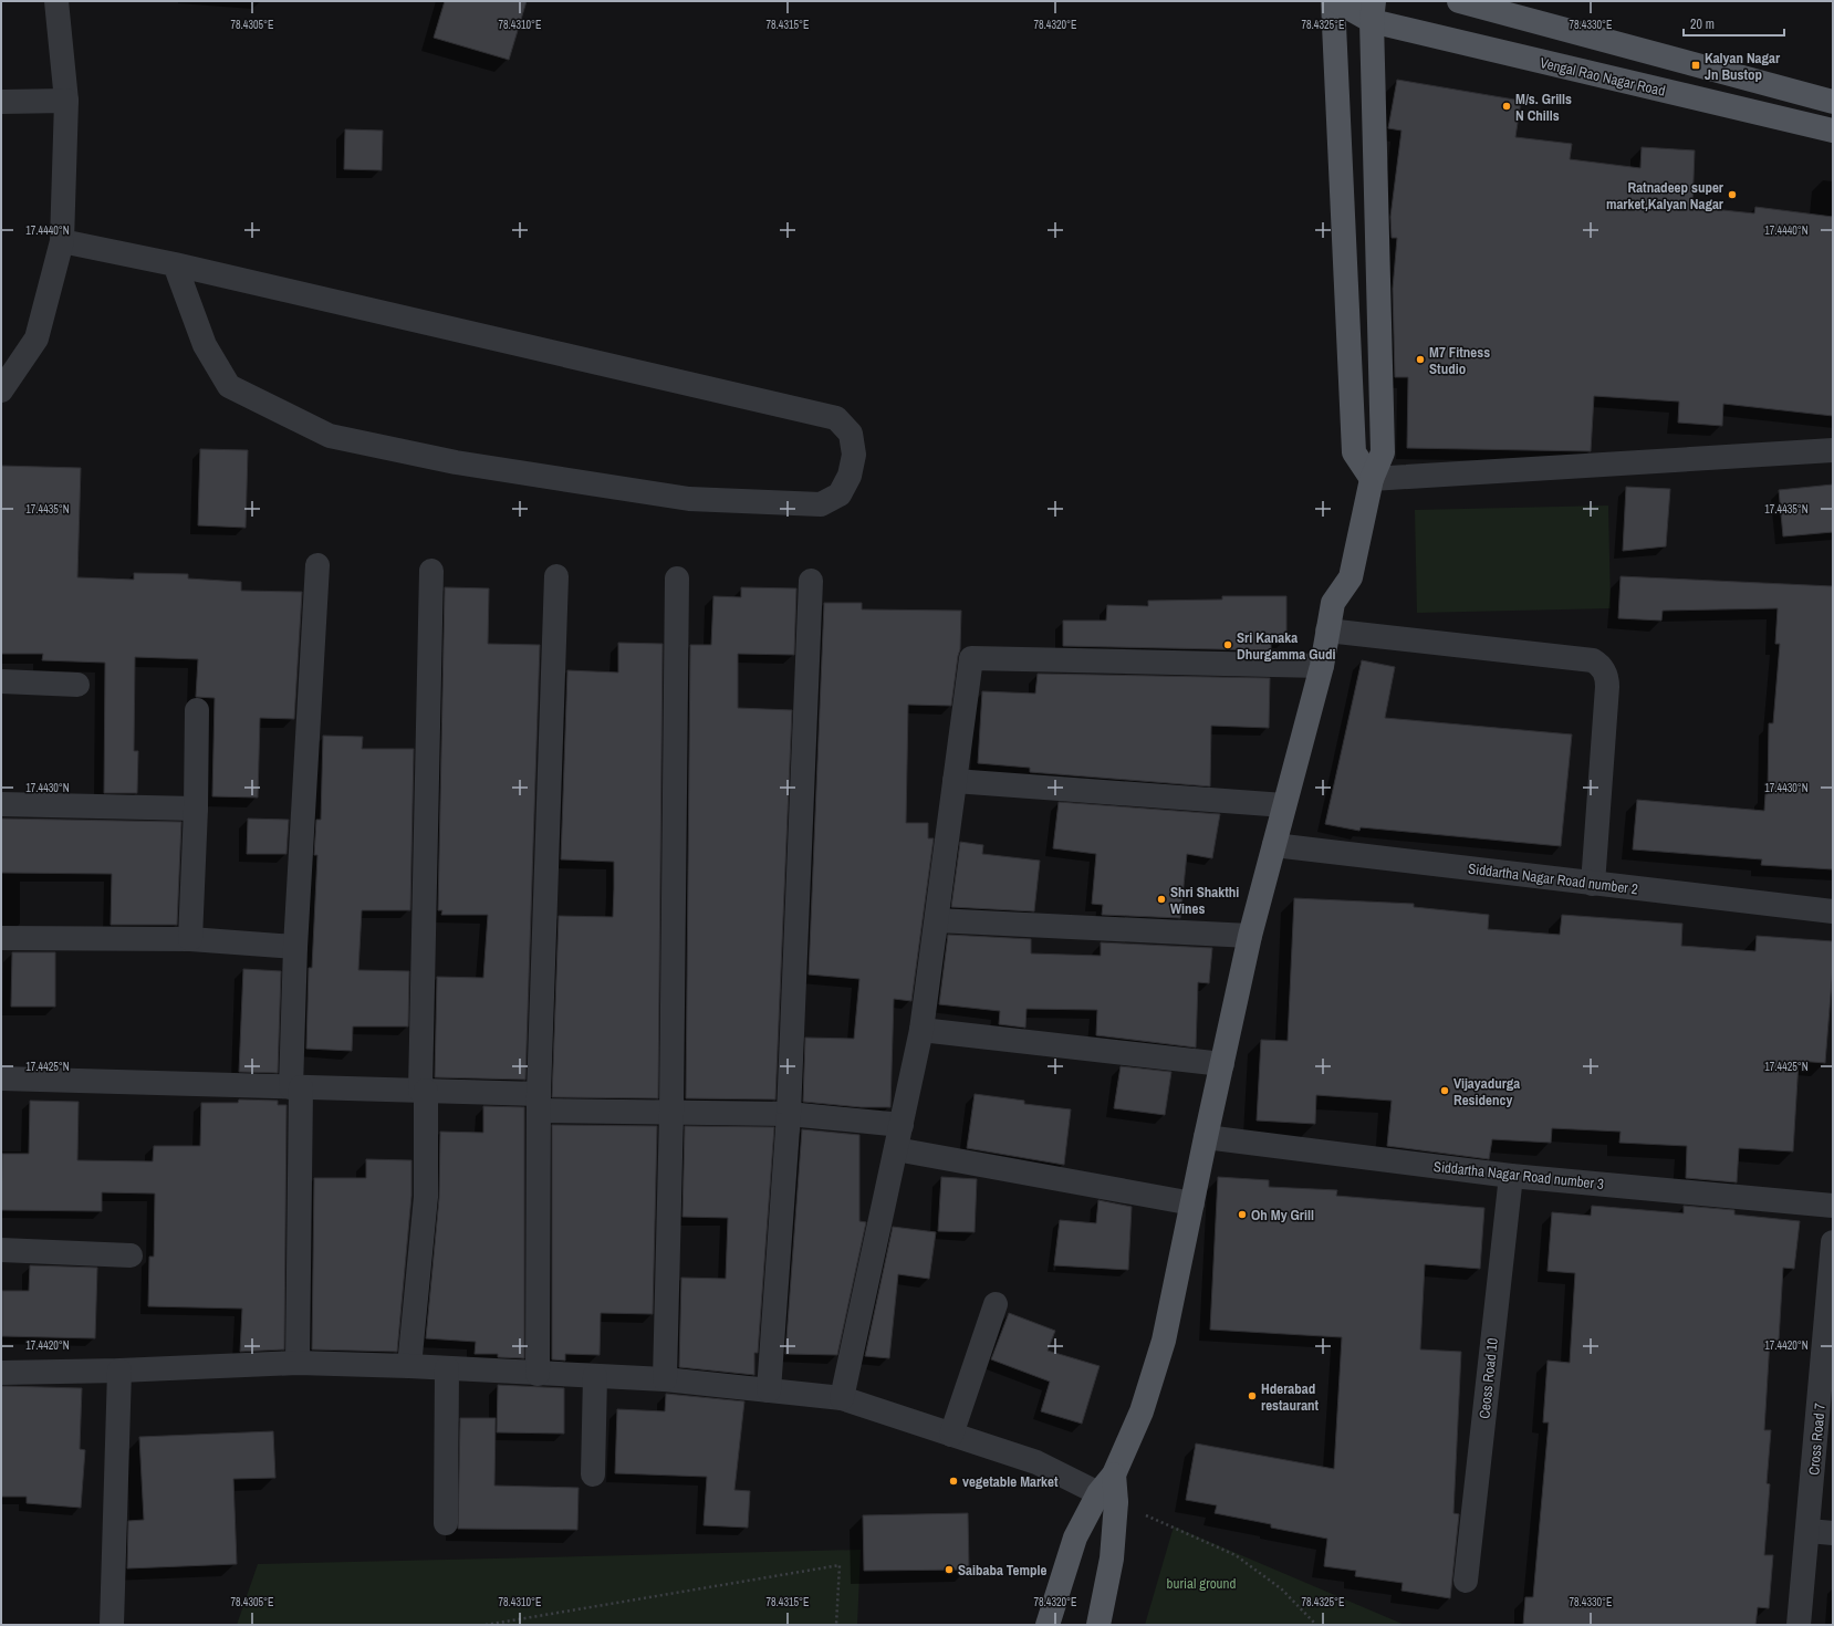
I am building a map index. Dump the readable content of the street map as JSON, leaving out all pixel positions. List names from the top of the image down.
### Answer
{
  "streets": {
    "main road": ["Vengal Rao Nagar Road"],
    "street": [
      "Siddartha Nagar Road number 2",
      "Siddartha Nagar Road number 3",
      "Ceoss Road 10",
      "Cross Road 7"
    ]
  },
  "crossings": [
    ["Siddartha Nagar Road number 3", "Ceoss Road 10"]
  ],
  "parks": ["burial ground"],
  "places": {
    "transit": ["Kalyan Nagar Jn Bustop"],
    "other": [
      "M/s. Grills N Chills",
      "Ratnadeep super market,Kalyan Nagar",
      "M7 Fitness Studio",
      "Sri Kanaka Dhurgamma Gudi",
      "Shri Shakthi Wines",
      "Vijayadurga Residency",
      "Oh My Grill",
      "Hderabad restaurant",
      "vegetable Market",
      "Saibaba Temple"
    ]
  },
  "scale_bar": "20 m",
  "coordinates": [
    "78.4305°E",
    "78.4310°E",
    "78.4315°E",
    "78.4320°E",
    "78.4325°E",
    "78.4330°E",
    "17.4440°N",
    "17.4435°N",
    "17.4430°N",
    "17.4425°N",
    "17.4420°N"
  ]
}
